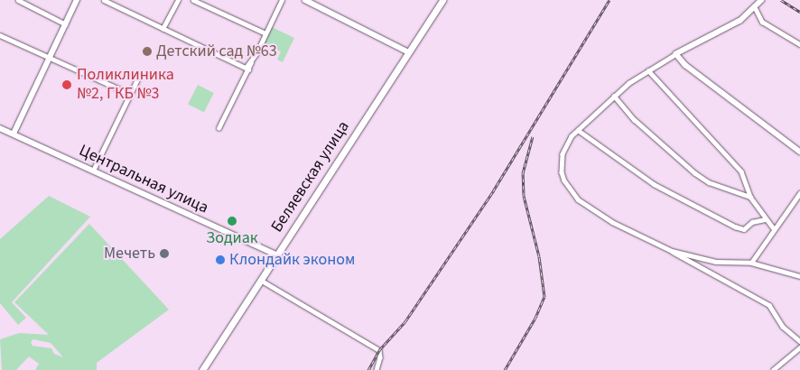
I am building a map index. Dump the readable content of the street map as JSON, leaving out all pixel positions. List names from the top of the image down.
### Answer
{
  "streets": {
    "main road": ["Беляевская улица"],
    "street": ["Центральная улица"]
  },
  "crossings": [
    ["Беляевская улица", "Центральная улица"]
  ],
  "places": [
    "Детский сад №63",
    "Поликлиника №2, ГКБ №3",
    "Зодиак",
    "Мечеть",
    "Клондайк эконом"
  ]
}
